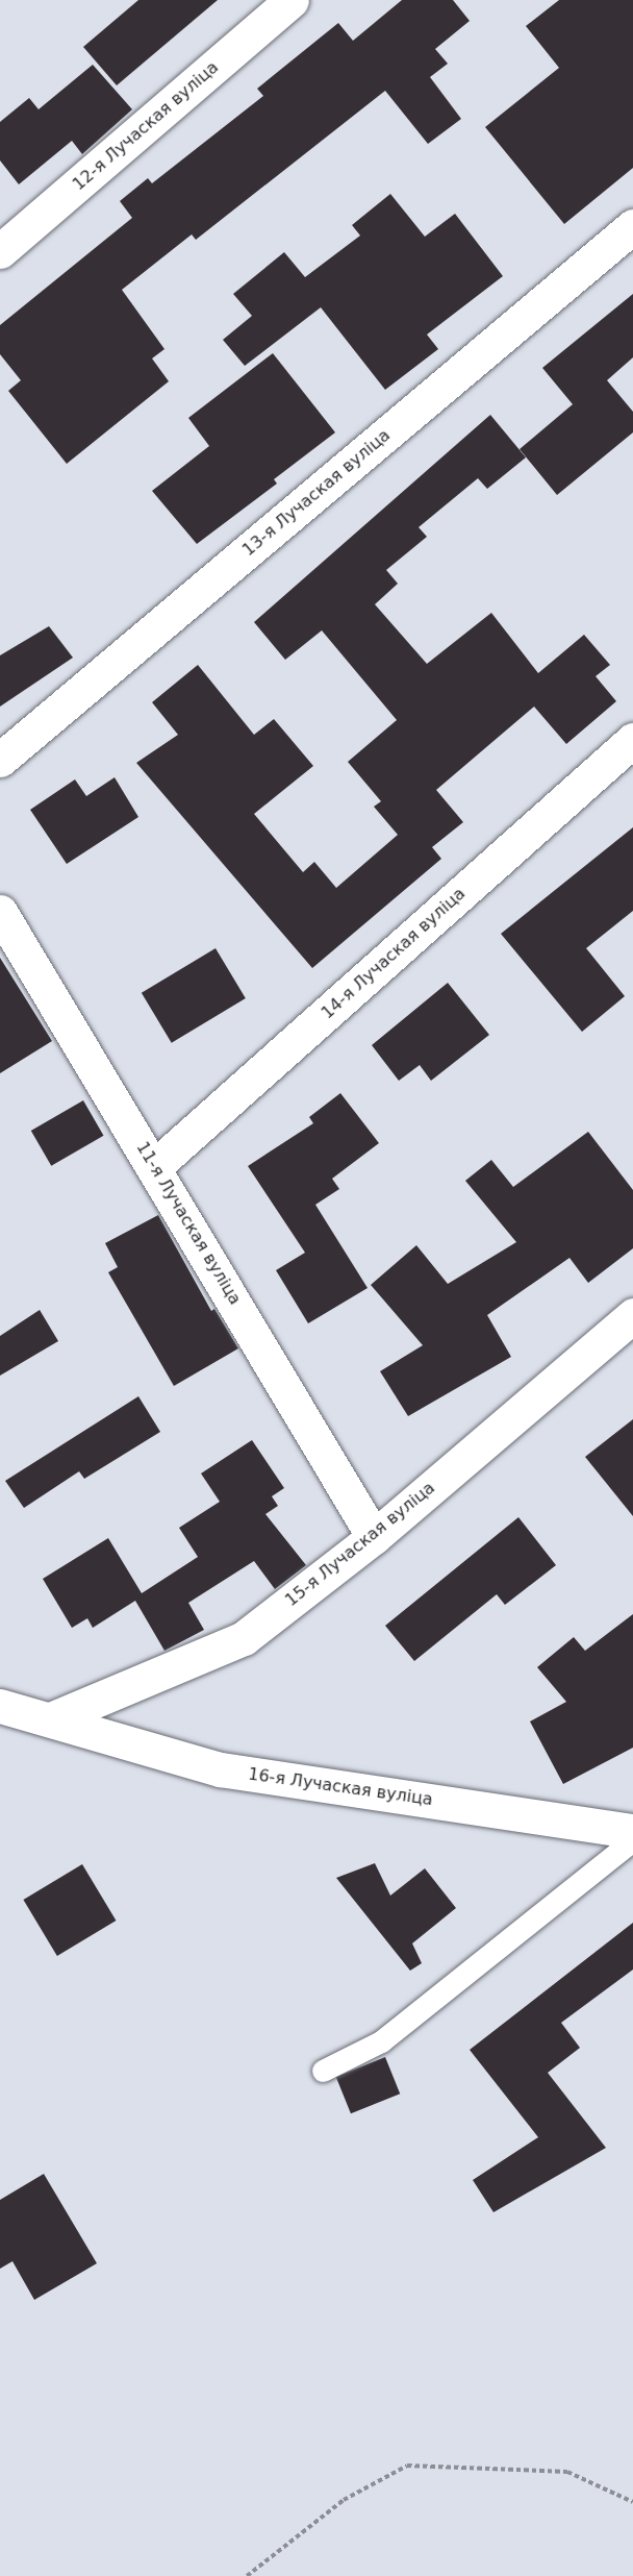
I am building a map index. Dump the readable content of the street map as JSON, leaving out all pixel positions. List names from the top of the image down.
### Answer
{
  "streets": {
    "street": [
      "12-я Лучаская вуліца",
      "13-я Лучаская вуліца",
      "14-я Лучаская вуліца",
      "11-я Лучаская вуліца",
      "15-я Лучаская вуліца",
      "16-я Лучаская вуліца"
    ]
  },
  "crossings": [
    ["14-я Лучаская вуліца", "11-я Лучаская вуліца"],
    ["11-я Лучаская вуліца", "15-я Лучаская вуліца"],
    ["15-я Лучаская вуліца", "16-я Лучаская вуліца"]
  ]
}
